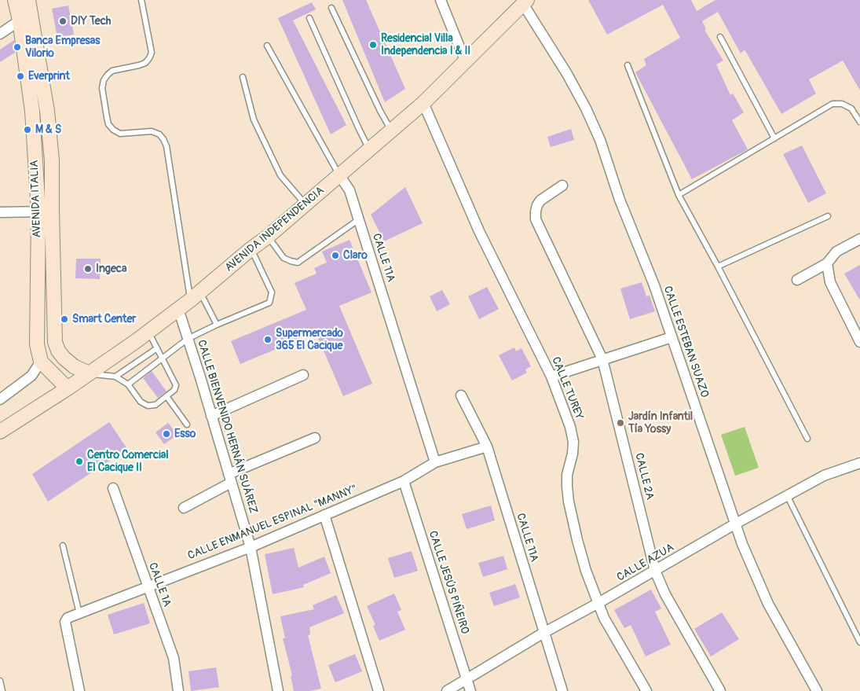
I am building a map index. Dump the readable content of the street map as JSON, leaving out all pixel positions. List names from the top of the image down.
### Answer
{
  "streets": {
    "main road": ["AVENIDA ITALIA", "AVENIDA INDEPENDENCIA"],
    "street": [
      "CALLE 11A",
      "CALLE ESTEBAN SUAZO",
      "CALLE TUREY",
      "CALLE BIENVENIDO HERNÁN SUÁREZ",
      "CALLE 2A",
      "CALLE ENMANUEL ESPINAL \"MANNY\"",
      "CALLE AZUA",
      "CALLE JESÚS PIÑEIRO",
      "CALLE 1A"
    ]
  },
  "crossings": [
    ["AVENIDA ITALIA", "AVENIDA INDEPENDENCIA"],
    ["AVENIDA INDEPENDENCIA", "CALLE 11A"],
    ["AVENIDA INDEPENDENCIA", "CALLE ESTEBAN SUAZO"],
    ["AVENIDA INDEPENDENCIA", "CALLE TUREY"],
    ["AVENIDA INDEPENDENCIA", "CALLE BIENVENIDO HERNÁN SUÁREZ"],
    ["CALLE 11A", "CALLE ENMANUEL ESPINAL \"MANNY\""],
    ["CALLE 11A", "CALLE AZUA"],
    ["CALLE ESTEBAN SUAZO", "CALLE AZUA"],
    ["CALLE TUREY", "CALLE AZUA"],
    ["CALLE BIENVENIDO HERNÁN SUÁREZ", "CALLE ENMANUEL ESPINAL \"MANNY\""],
    ["CALLE 2A", "CALLE AZUA"],
    ["CALLE ENMANUEL ESPINAL \"MANNY\"", "CALLE JESÚS PIÑEIRO"],
    ["CALLE ENMANUEL ESPINAL \"MANNY\"", "CALLE 1A"],
    ["CALLE AZUA", "CALLE JESÚS PIÑEIRO"]
  ],
  "places": [
    "DIY Tech",
    "Residencial Villa Independencia I & II",
    "Banca Empresas Vilorio",
    "Everprint",
    "M & S",
    "Claro",
    "Ingeca",
    "Smart Center",
    "Supermercado 365 El Cacique",
    "Jardín Infantil Tía Yossy",
    "Esso",
    "Centro Comercial El Cacique II"
  ]
}
